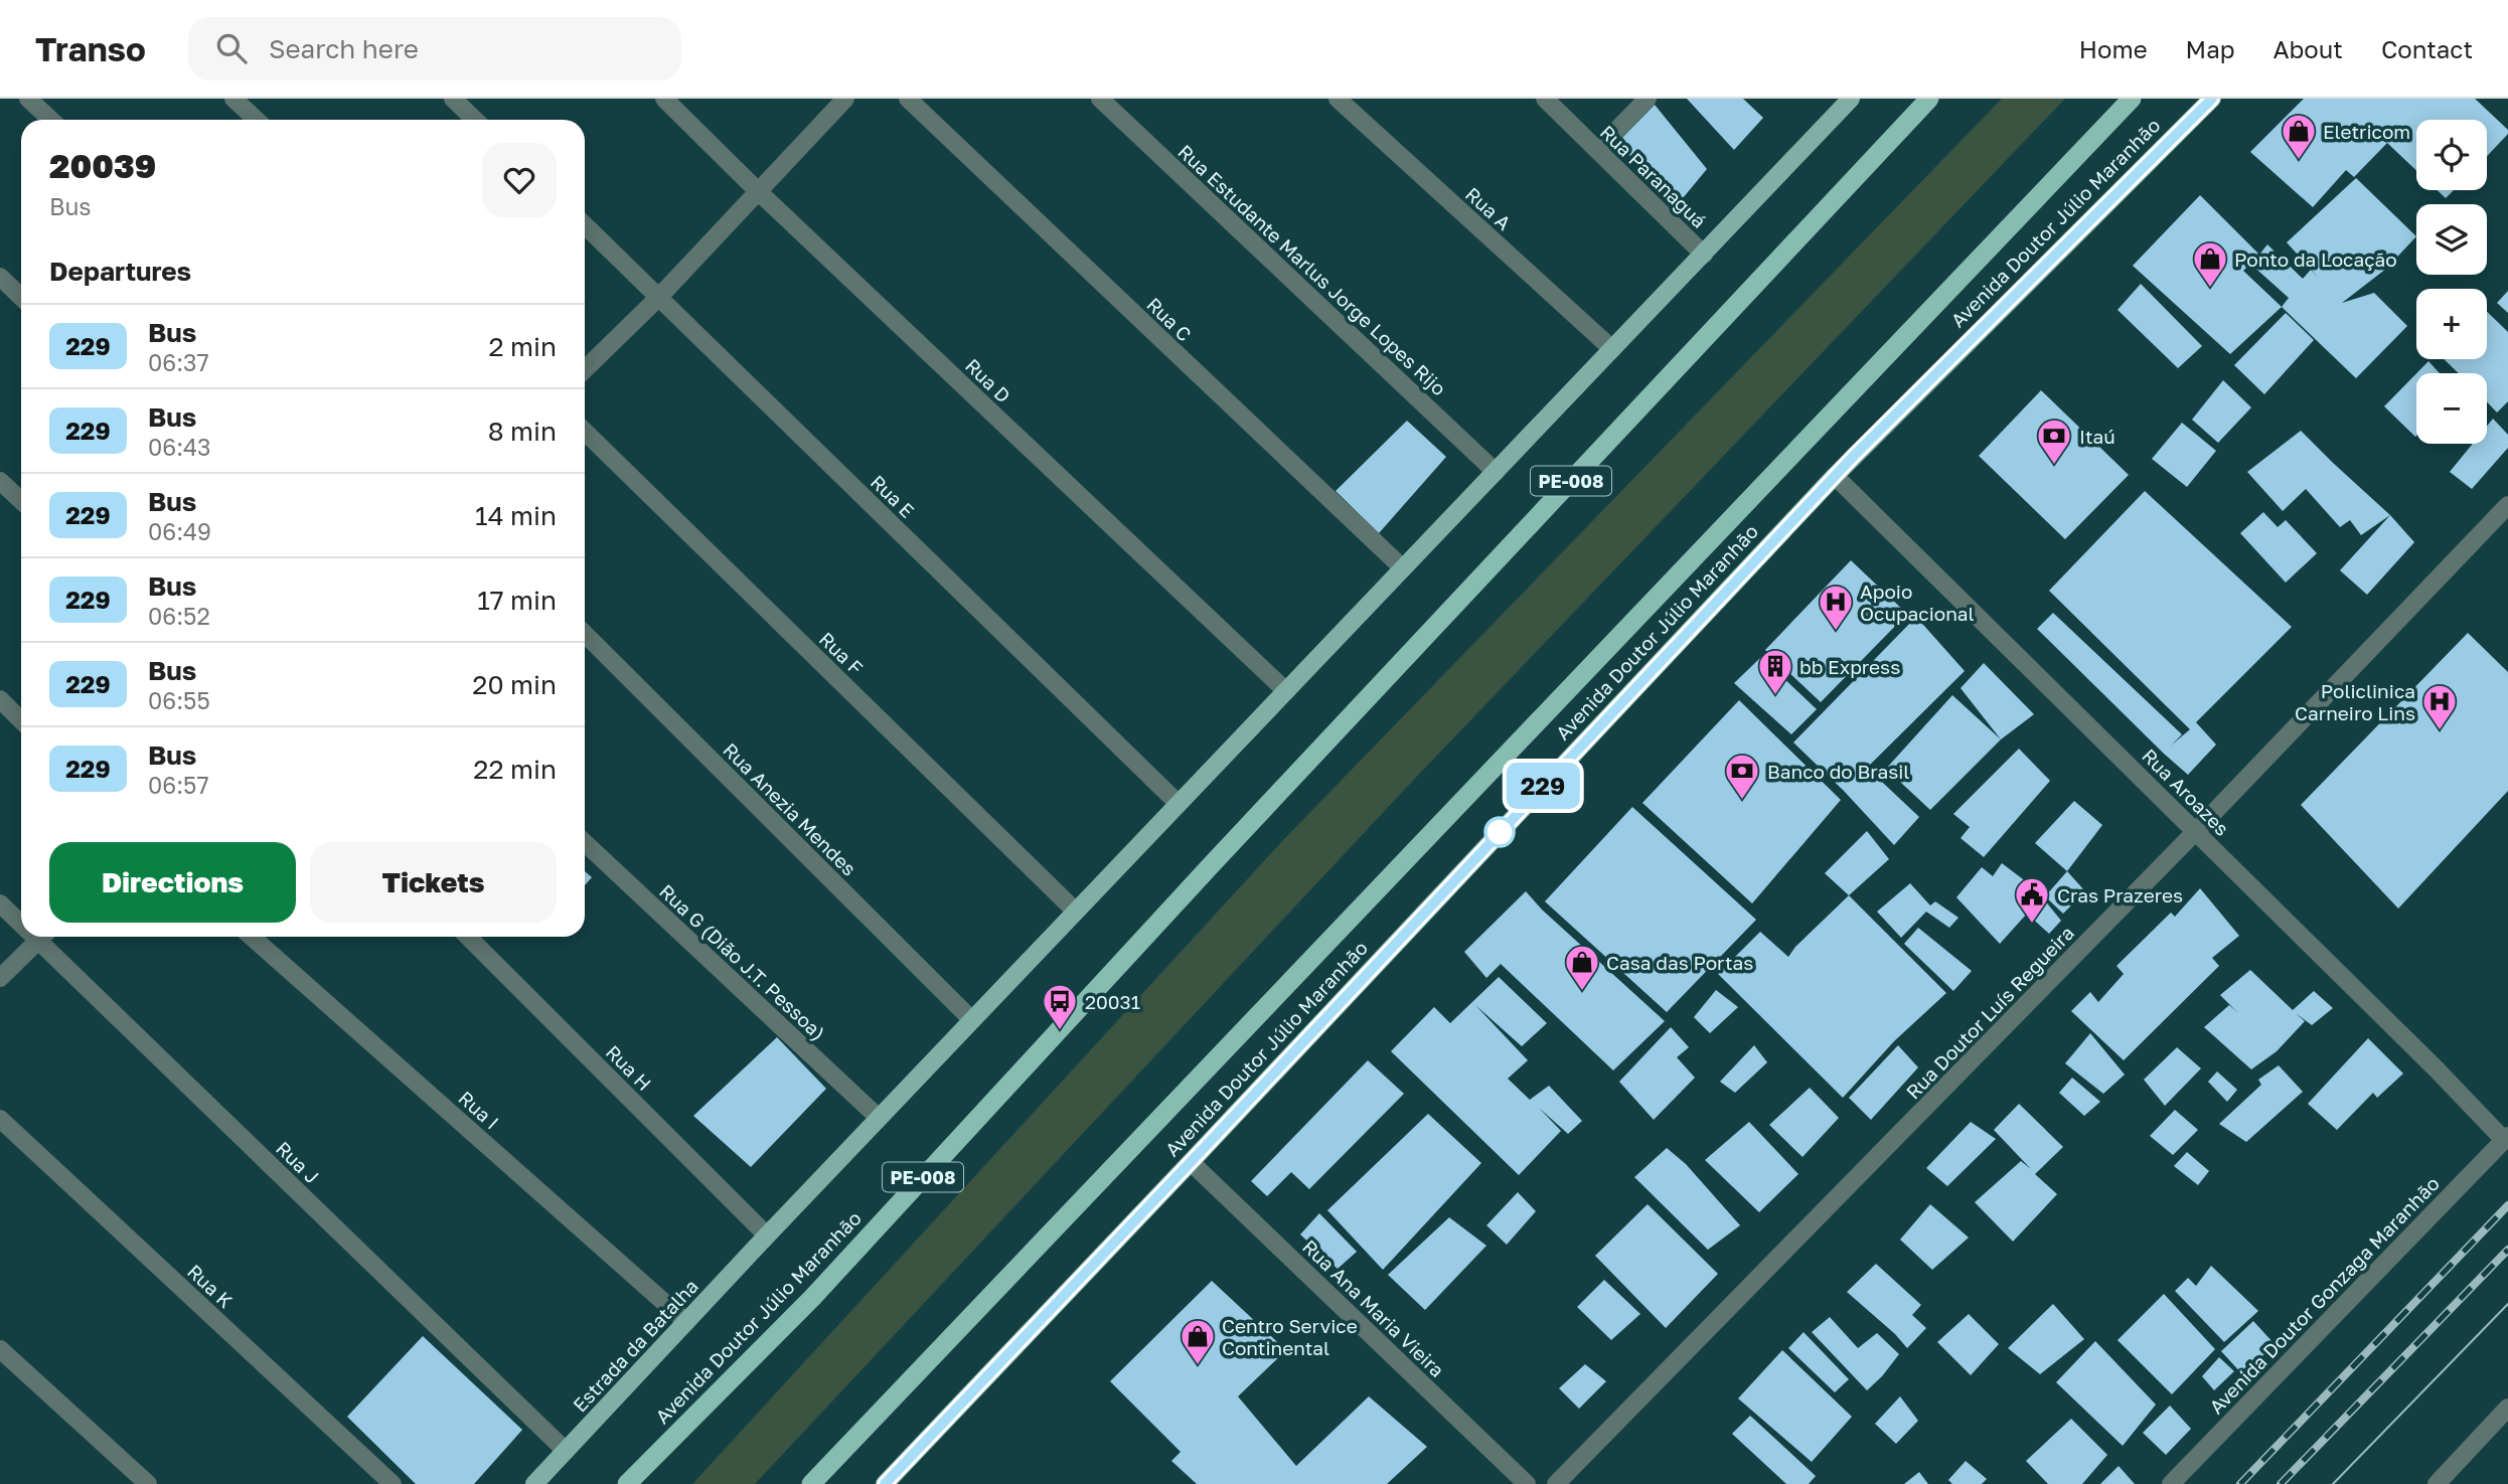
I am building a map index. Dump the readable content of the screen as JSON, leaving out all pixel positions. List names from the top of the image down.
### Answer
{
  "streets": {
    "highway": ["Avenida Doutor Júlio Maranhão", "PE-008"],
    "main road": ["Estrada da Batalha"],
    "street": [
      "Rua Paranaguá",
      "Rua A",
      "Rua Estudante Marlus Jorge Lopes Rijo",
      "Rua C",
      "Rua D",
      "Rua E",
      "Rua F",
      "Rua Aroazes",
      "Rua Anezia Mendes",
      "Rua G (Dião J.T. Pessoa)",
      "Rua Doutor Luís Regueira",
      "Rua H",
      "Rua I",
      "Rua J",
      "Rua K",
      "Avenida Doutor Gonzaga Maranhão",
      "Rua Ana Maria Vieira"
    ]
  },
  "crossings": [
    ["Avenida Doutor Júlio Maranhão", "Rua Aroazes"],
    ["Avenida Doutor Júlio Maranhão", "Rua Ana Maria Vieira"],
    ["Rua Aroazes", "Rua Doutor Luís Regueira"],
    ["Rua Aroazes", "Avenida Doutor Gonzaga Maranhão"],
    ["Rua H", "Estrada da Batalha"],
    ["Rua I", "Estrada da Batalha"],
    ["Rua J", "Estrada da Batalha"]
  ],
  "places": {
    "shop": [
      "Eletricom",
      "Ponto da Locação",
      "Casa das Portas",
      "Centro Service Continental"
    ],
    "bank": ["Itaú", "Banco do Brasil"],
    "hospital": ["Apoio Ocupacional", "Policlinica Carneiro Lins"],
    "building": ["bb Express"],
    "public building": ["Cras Prazeres"],
    "bus stop": ["20031"]
  },
  "lines": ["bus line 229"],
  "page": {
    "header": "Transo",
    "search": "Search here",
    "nav": [
      "Home",
      "Map",
      "About",
      "Contact"
    ],
    "on_map": "229",
    "map_buttons": ["+", "−"],
    "heading": [
      ["20039", "Bus"],
      "Departures"
    ],
    "list": [
      {
        "mark": "229",
        "name": "Bus",
        "note": "06:37",
        "value": "2 min"
      },
      {
        "mark": "229",
        "name": "Bus",
        "note": "06:43",
        "value": "8 min"
      },
      {
        "mark": "229",
        "name": "Bus",
        "note": "06:49",
        "value": "14 min"
      },
      {
        "mark": "229",
        "name": "Bus",
        "note": "06:52",
        "value": "17 min"
      },
      {
        "mark": "229",
        "name": "Bus",
        "note": "06:55",
        "value": "20 min"
      },
      {
        "mark": "229",
        "name": "Bus",
        "note": "06:57",
        "value": "22 min"
      }
    ],
    "buttons": ["Directions", "Tickets"]
  }
}
